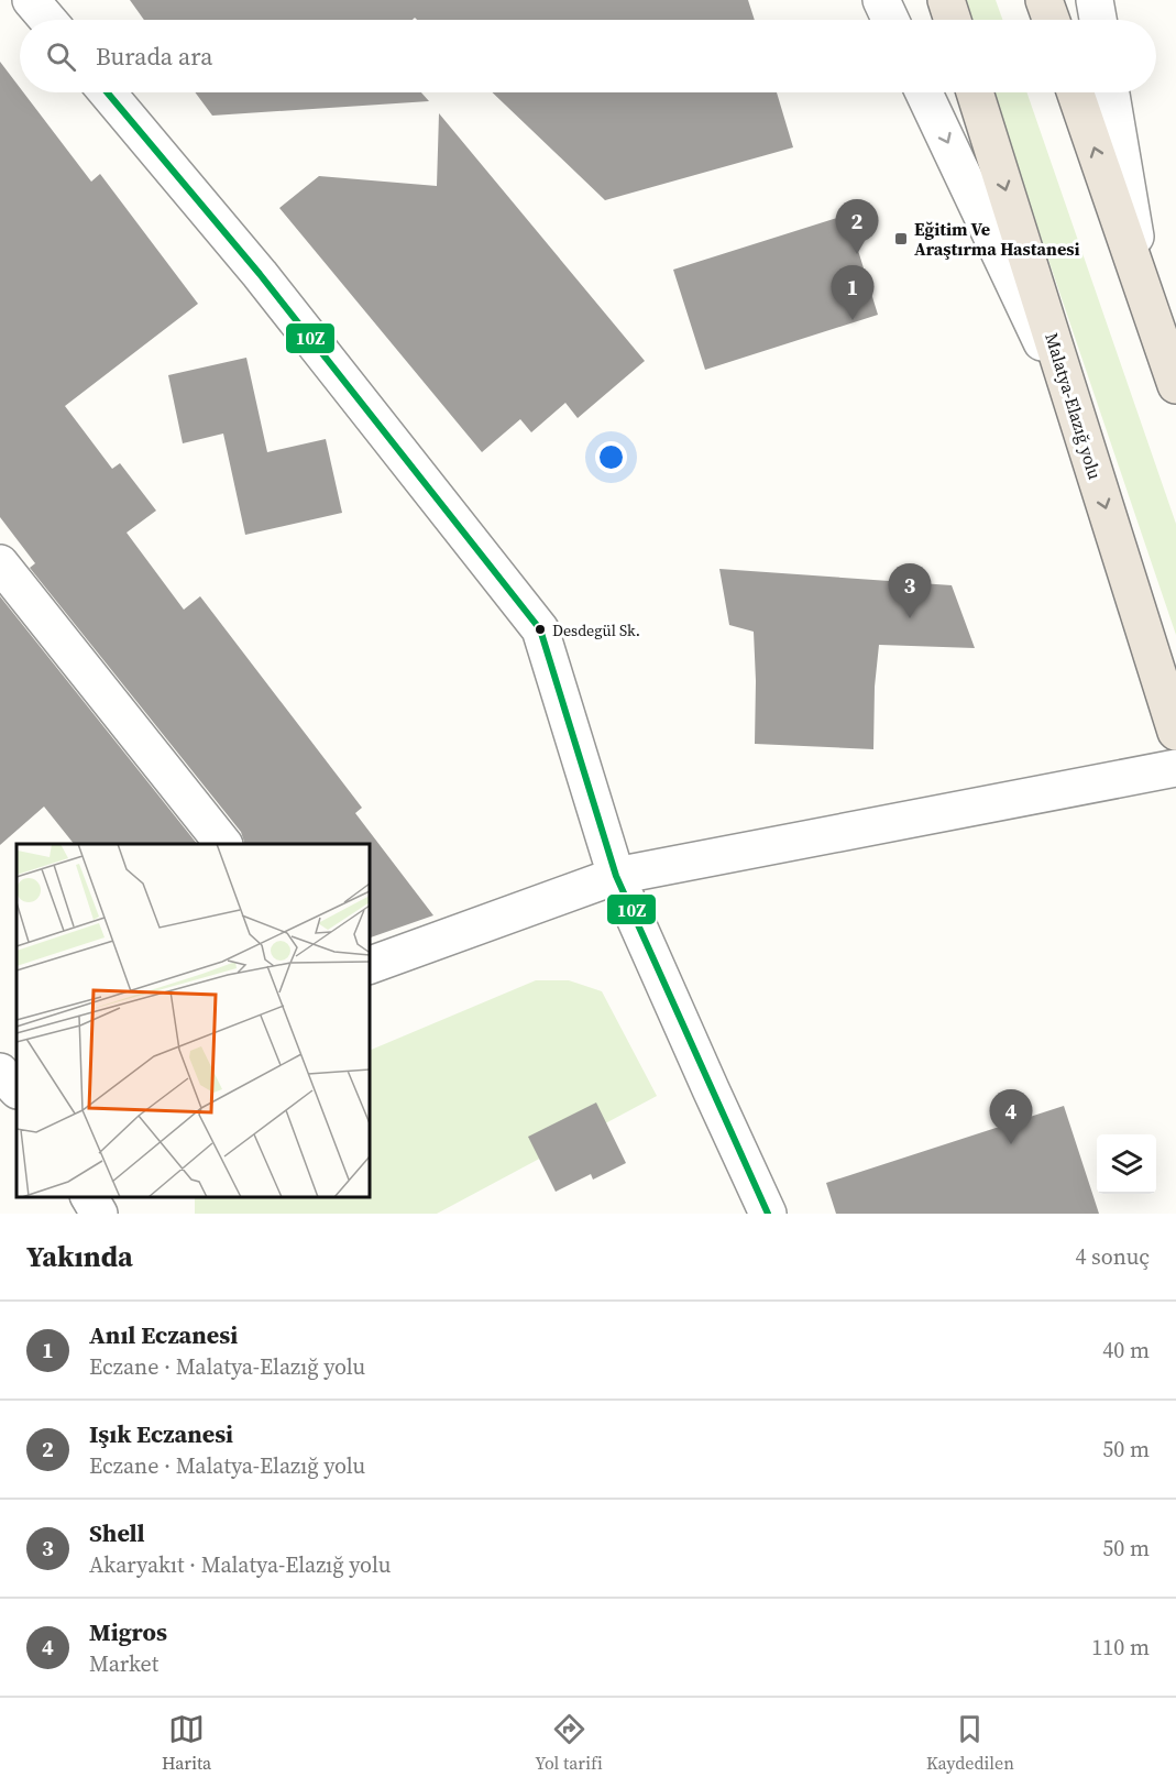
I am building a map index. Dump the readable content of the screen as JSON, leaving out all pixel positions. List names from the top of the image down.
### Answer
{
  "streets": {
    "highway": ["Malatya-Elazığ yolu"]
  },
  "places": {
    "transit": ["Eğitim Ve Araştırma Hastanesi"],
    "other": ["Desdegül Sk."]
  },
  "lines": ["transit line 10Z"],
  "page": {
    "search": "Burada ara",
    "pins": [
      "2",
      "1",
      "3",
      "4"
    ],
    "heading": ["Yakında", "4 sonuç"],
    "list": [
      {
        "mark": "1",
        "name": "Anıl Eczanesi",
        "note": "Eczane · Malatya-Elazığ yolu",
        "value": "40 m"
      },
      {
        "mark": "2",
        "name": "Işık Eczanesi",
        "note": "Eczane · Malatya-Elazığ yolu",
        "value": "50 m"
      },
      {
        "mark": "3",
        "name": "Shell",
        "note": "Akaryakıt · Malatya-Elazığ yolu",
        "value": "50 m"
      },
      {
        "mark": "4",
        "name": "Migros",
        "note": "Market",
        "value": "110 m"
      }
    ],
    "nav": ["Harita", "Yol tarifi", "Kaydedilen"]
  }
}
